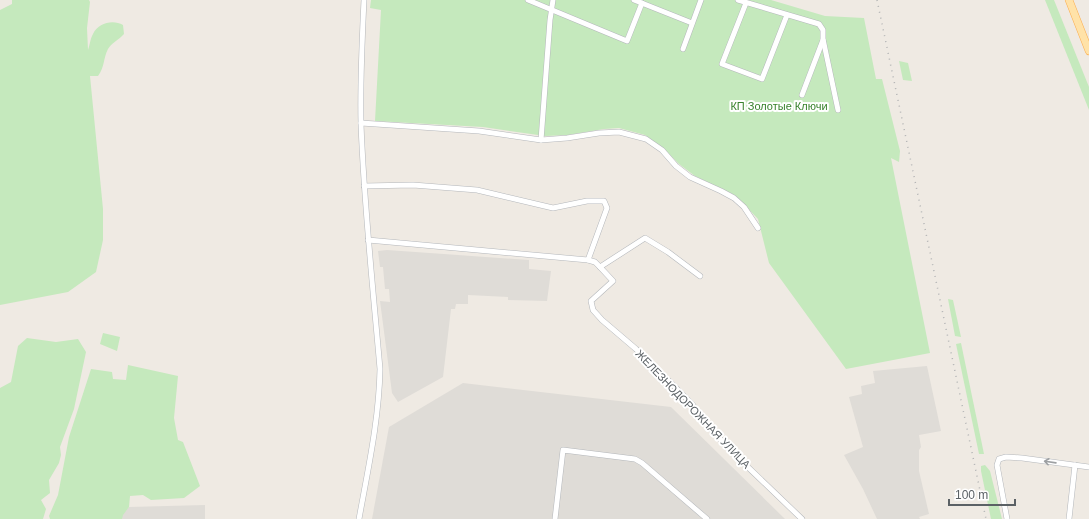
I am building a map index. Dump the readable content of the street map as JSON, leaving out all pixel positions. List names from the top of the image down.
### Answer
{
  "streets": {
    "street": ["ЖЕЛЕЗНОДОРОЖНАЯ УЛИЦА"]
  },
  "parks": ["КП Золотые Ключи"],
  "scale_bar": "100 m"
}
